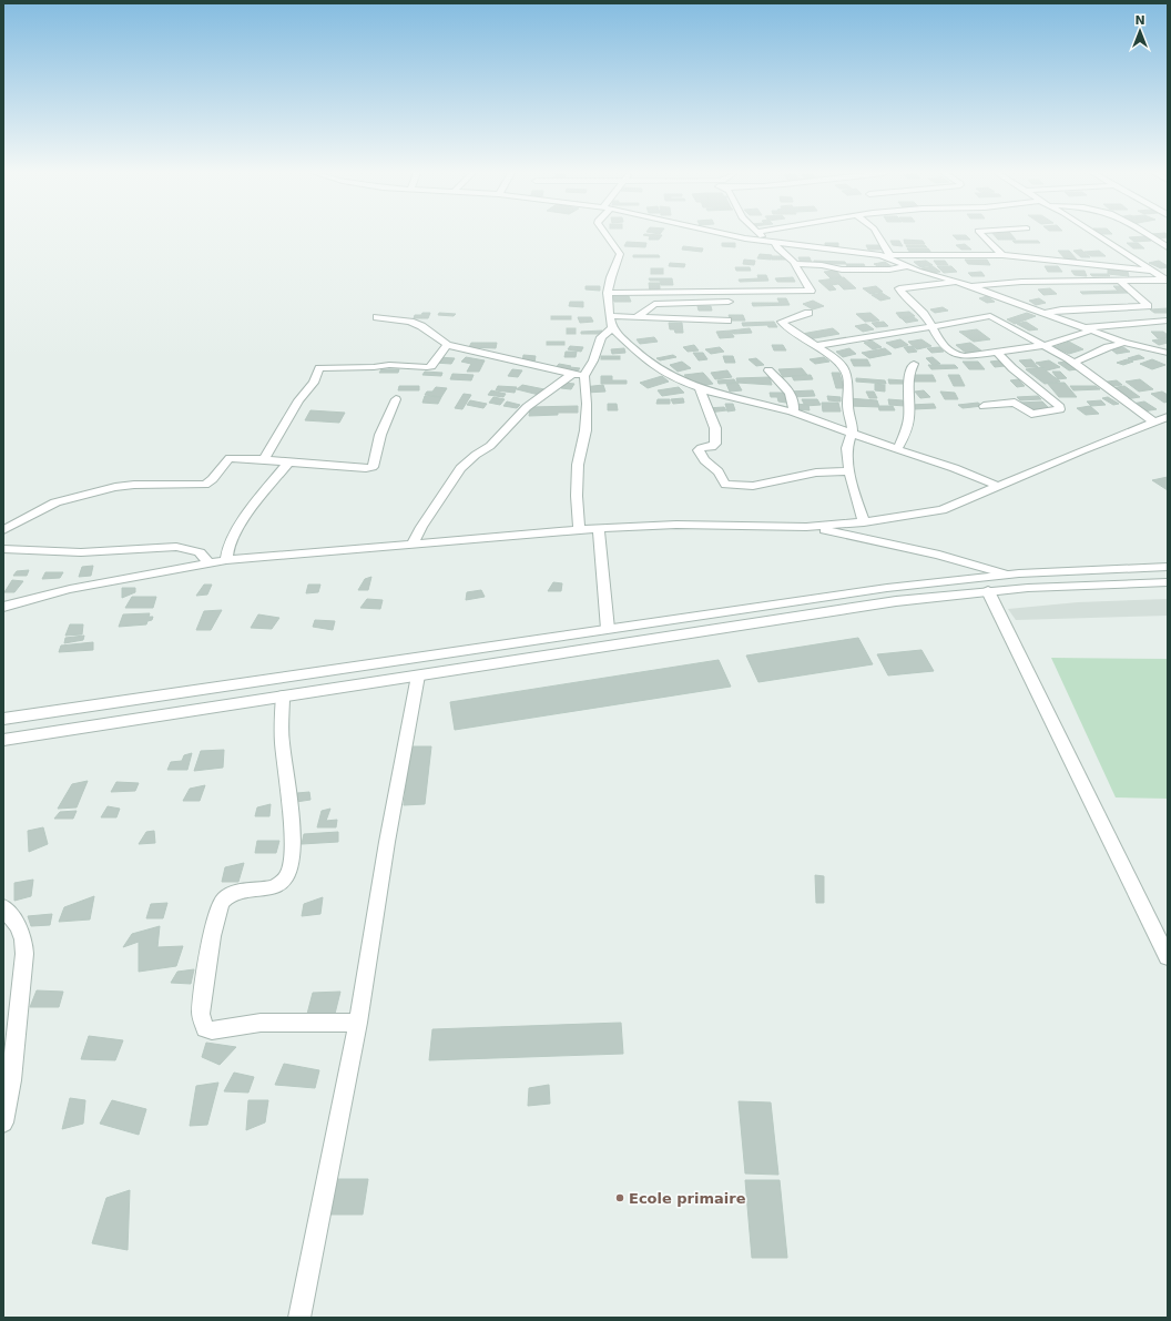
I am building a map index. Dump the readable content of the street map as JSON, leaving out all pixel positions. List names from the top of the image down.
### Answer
{
  "places": ["Ecole primaire"],
  "north": "top"
}
